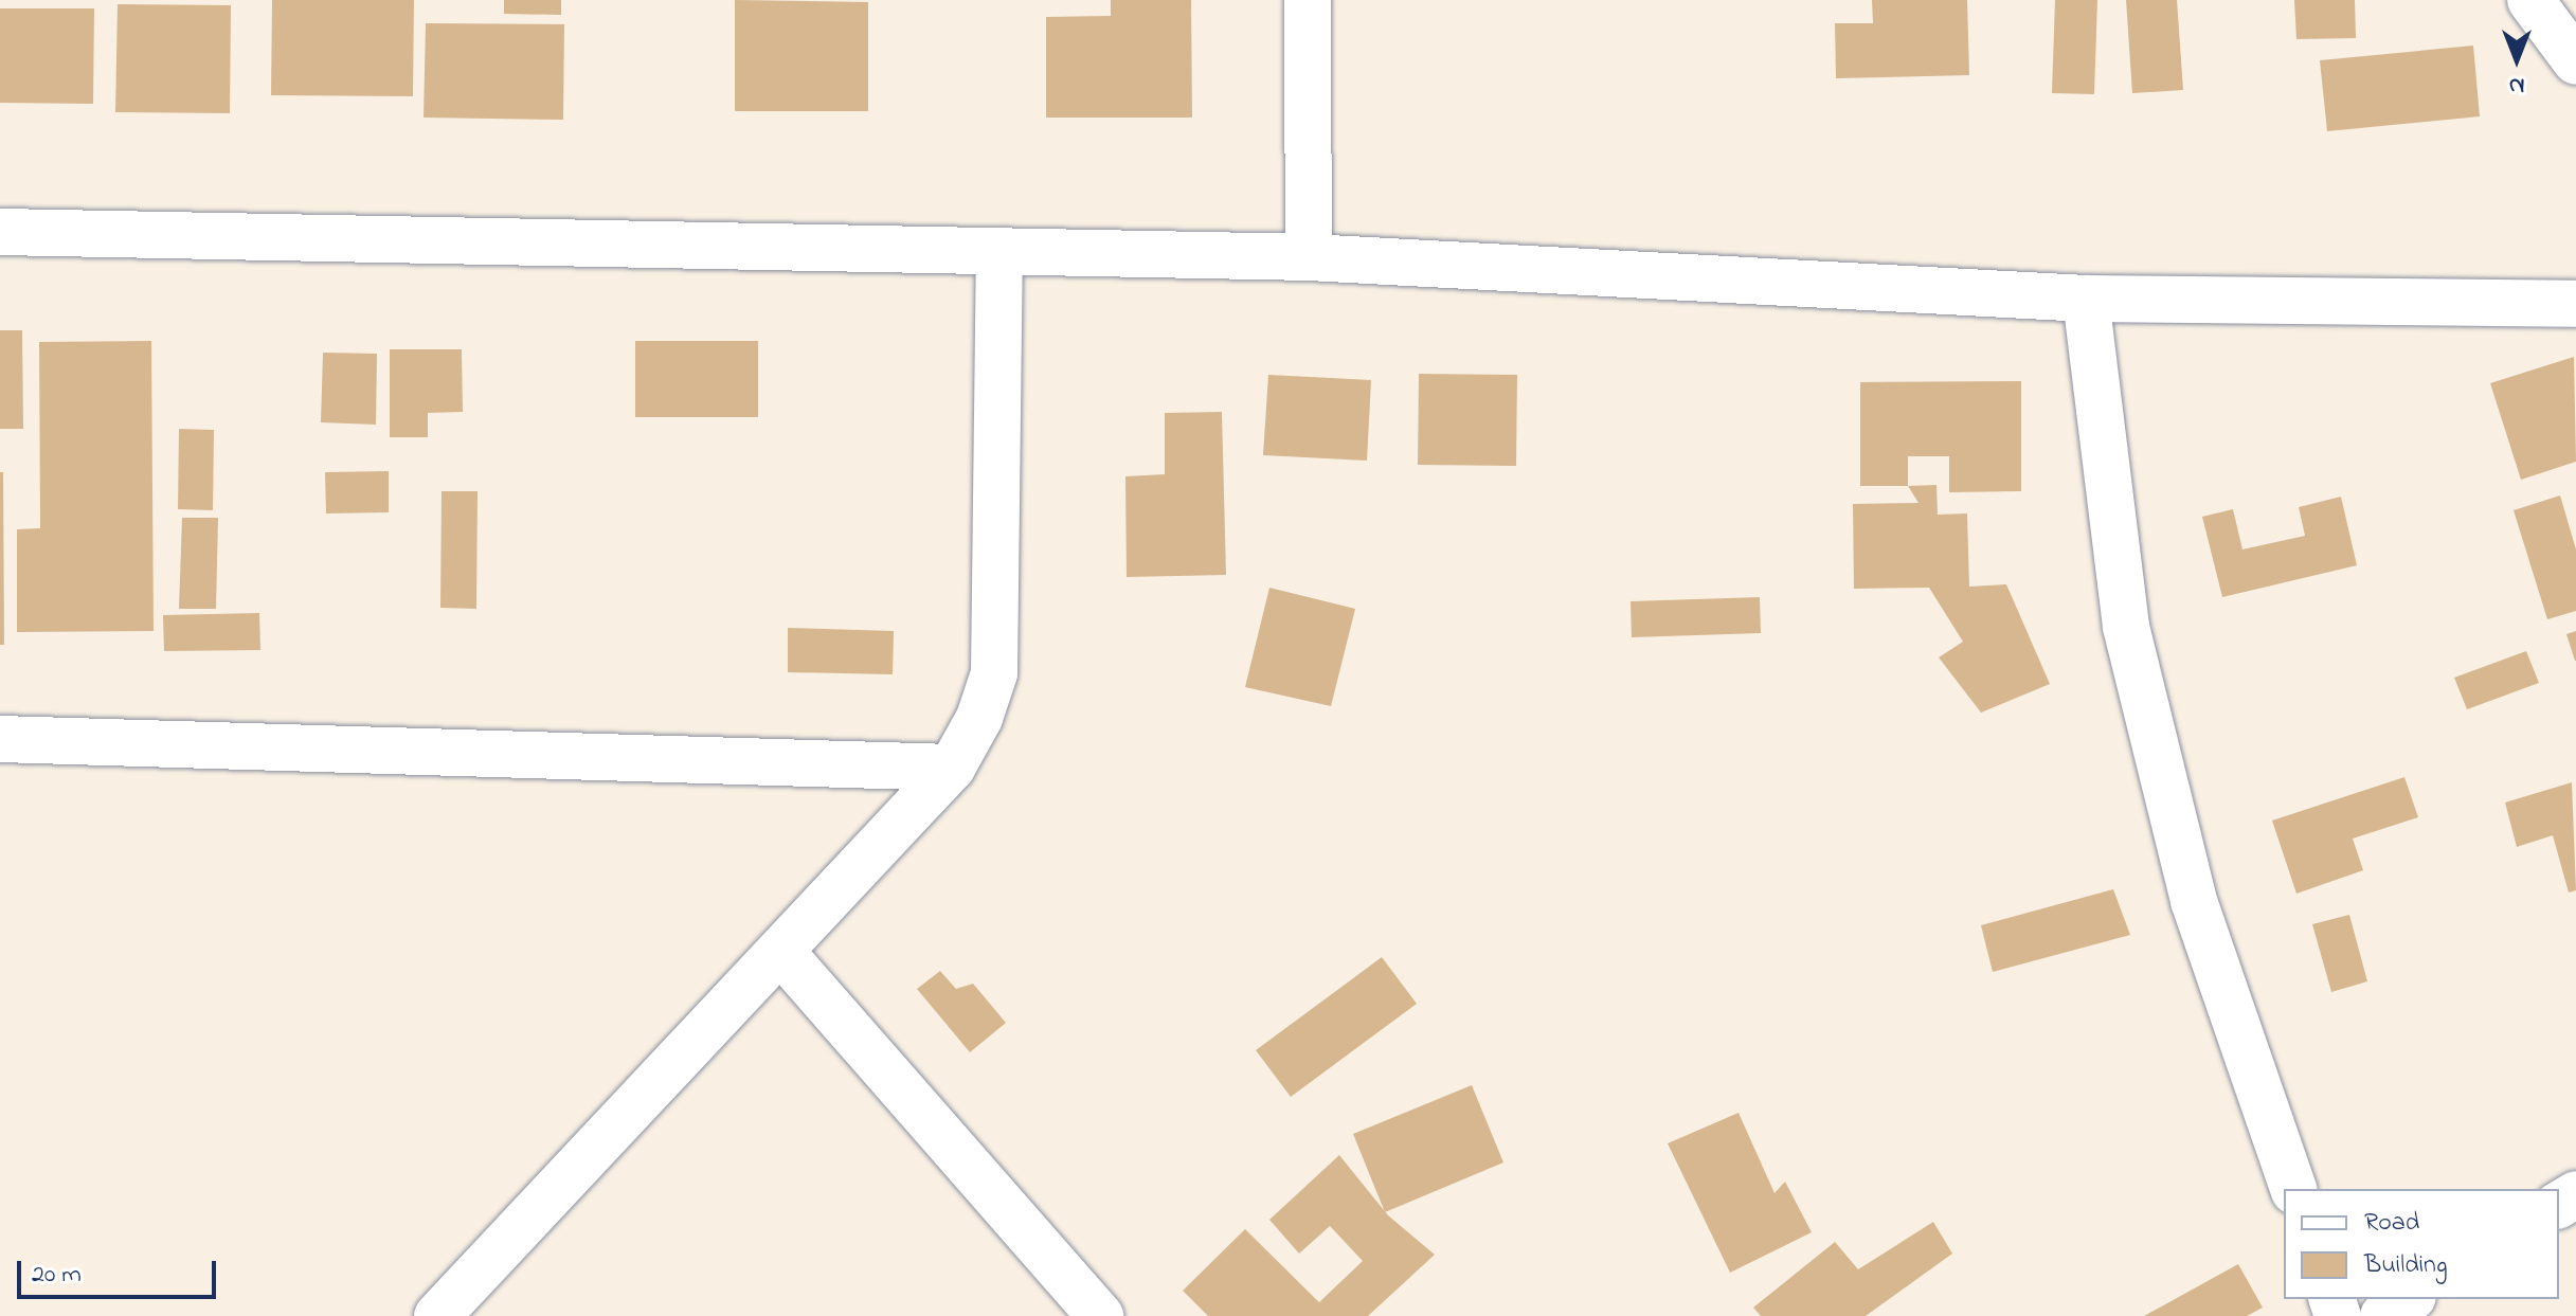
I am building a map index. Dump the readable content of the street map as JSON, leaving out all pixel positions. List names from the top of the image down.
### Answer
{
  "legend": ["Road", "Building"],
  "scale_bar": "20 m",
  "north": "bottom"
}
